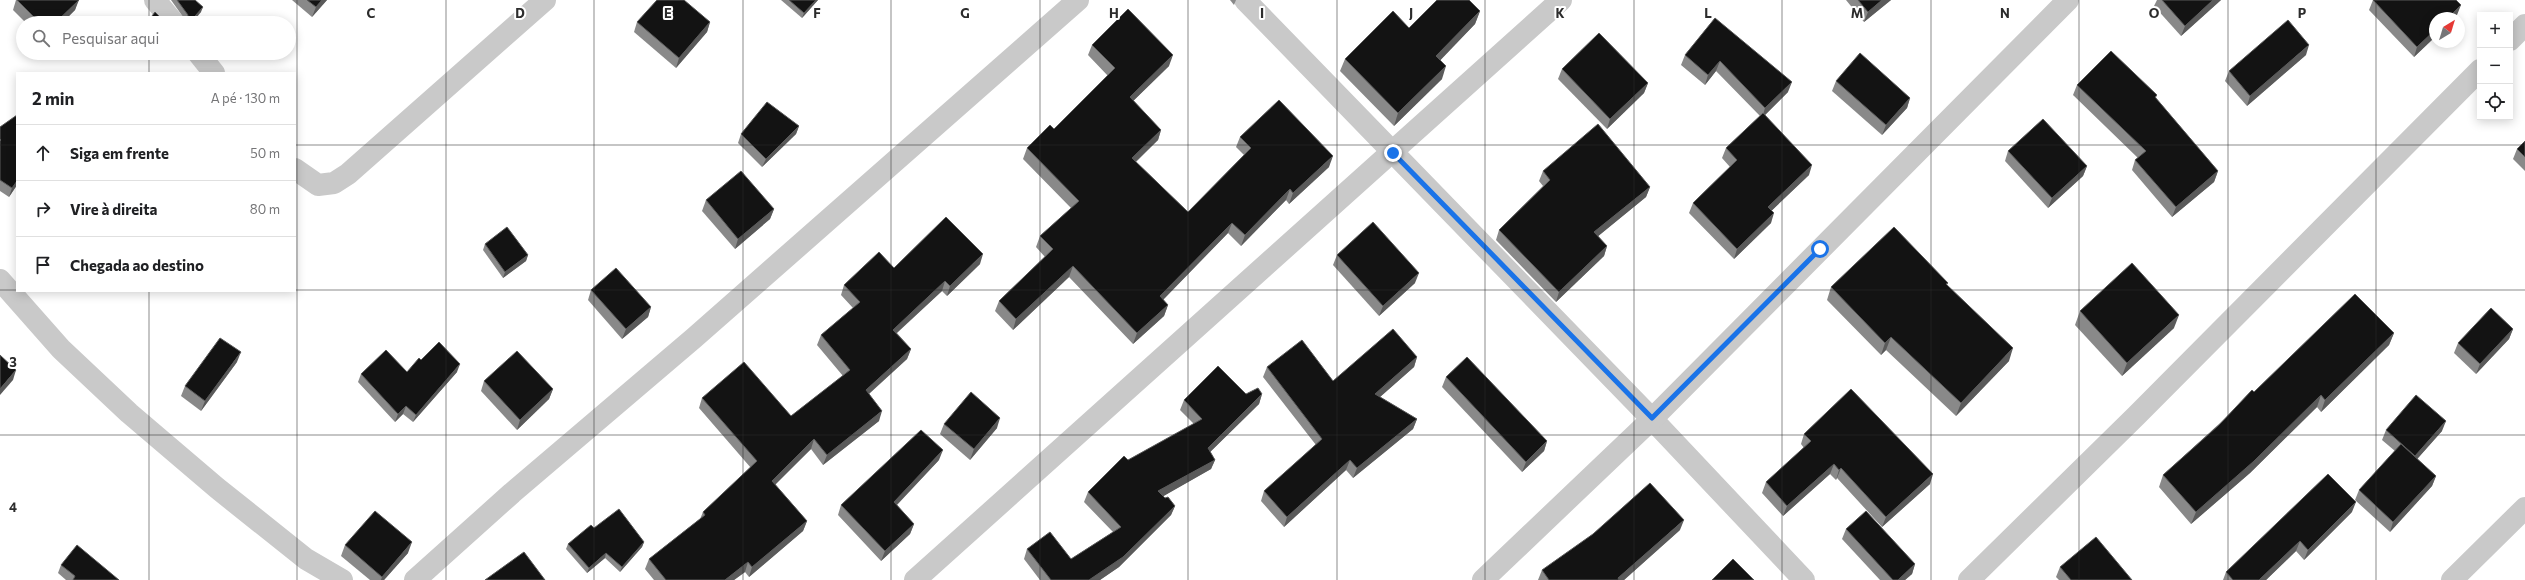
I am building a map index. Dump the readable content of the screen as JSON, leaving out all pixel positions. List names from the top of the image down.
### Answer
{
  "north": "top right",
  "page": {
    "map_buttons": ["+", "−"],
    "search": "Pesquisar aqui",
    "heading": ["2 min", "A pé · 130 m"],
    "list": [
      ["Siga em frente", "50 m"],
      ["Vire à direita", "80 m"],
      "Chegada ao destino"
    ]
  },
  "grid": {
    "columns": [
      "C",
      "D",
      "E",
      "F",
      "G",
      "H",
      "I",
      "J",
      "K",
      "L",
      "M",
      "N",
      "O",
      "P"
    ],
    "rows": ["3", "4"]
  }
}
